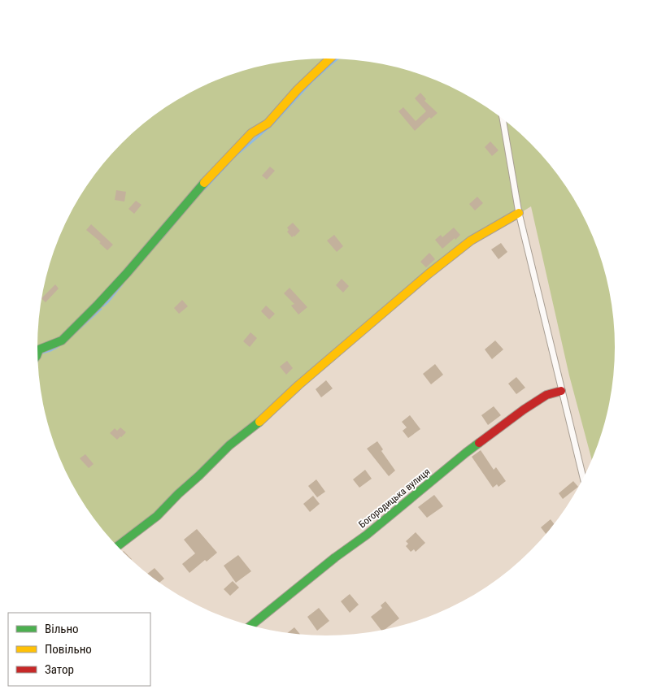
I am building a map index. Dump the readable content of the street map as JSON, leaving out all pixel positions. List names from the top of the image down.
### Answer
{
  "streets": {
    "street": ["Богородицька вулиця"]
  },
  "legend": ["Вільно", "Повільно", "Затор"]
}
